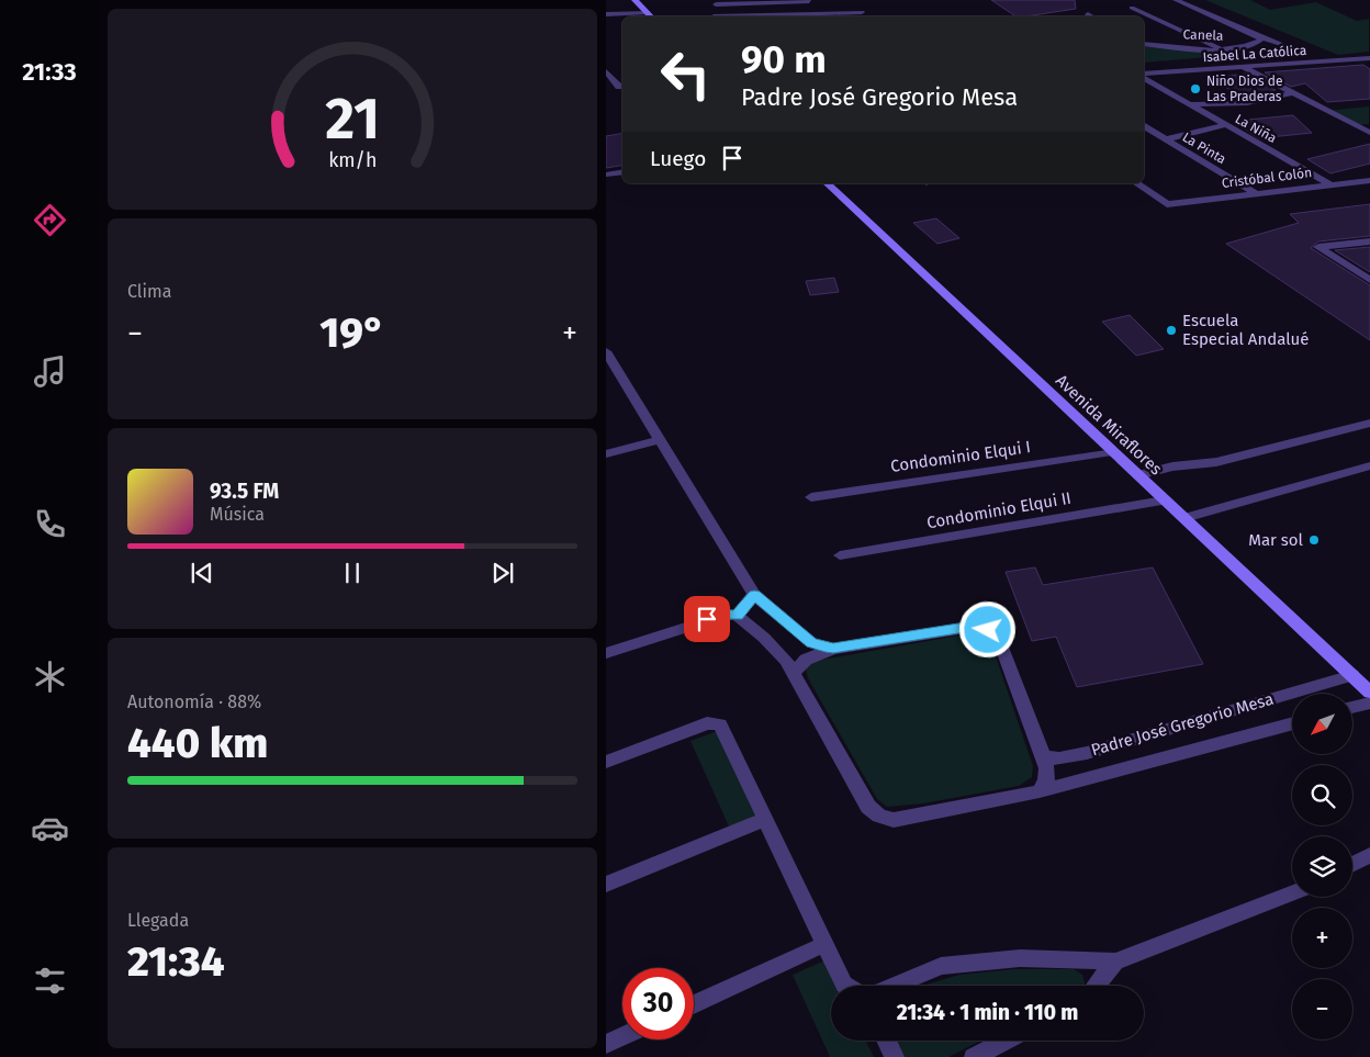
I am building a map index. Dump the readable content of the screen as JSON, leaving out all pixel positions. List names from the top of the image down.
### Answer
{
  "streets": {
    "main road": ["Avenida Miraflores"],
    "street": [
      "Canela",
      "Isabel La Católica",
      "La Niña",
      "La Pinta",
      "Cristóbal Colón",
      "Condominio Elqui I",
      "Condominio Elqui II",
      "Padre José Gregorio Mesa"
    ]
  },
  "crossings": [
    ["La Niña", "Cristóbal Colón"],
    ["La Pinta", "Cristóbal Colón"],
    ["Avenida Miraflores", "Condominio Elqui I"],
    ["Avenida Miraflores", "Condominio Elqui II"],
    ["Avenida Miraflores", "Padre José Gregorio Mesa"]
  ],
  "places": ["Niño Dios de Las Praderas", "Escuela Especial Andalué", "Mar sol"],
  "north": "bottom left",
  "page": {
    "tabs": "21:33",
    "turn": ["90 m", "Padre José Gregorio Mesa"],
    "then": "Luego",
    "tile": [
      "Clima",
      ["Autonomía · 88%", "440 km"],
      ["Llegada", "21:34"]
    ],
    "heat": ["−", "19°", "+"],
    "song": ["93.5 FM", "Música"],
    "map_buttons": ["+", "−"],
    "limit": "30",
    "trip": "21:34 · 1 min · 110 m",
    "gauge": ["21", "km/h"]
  }
}
